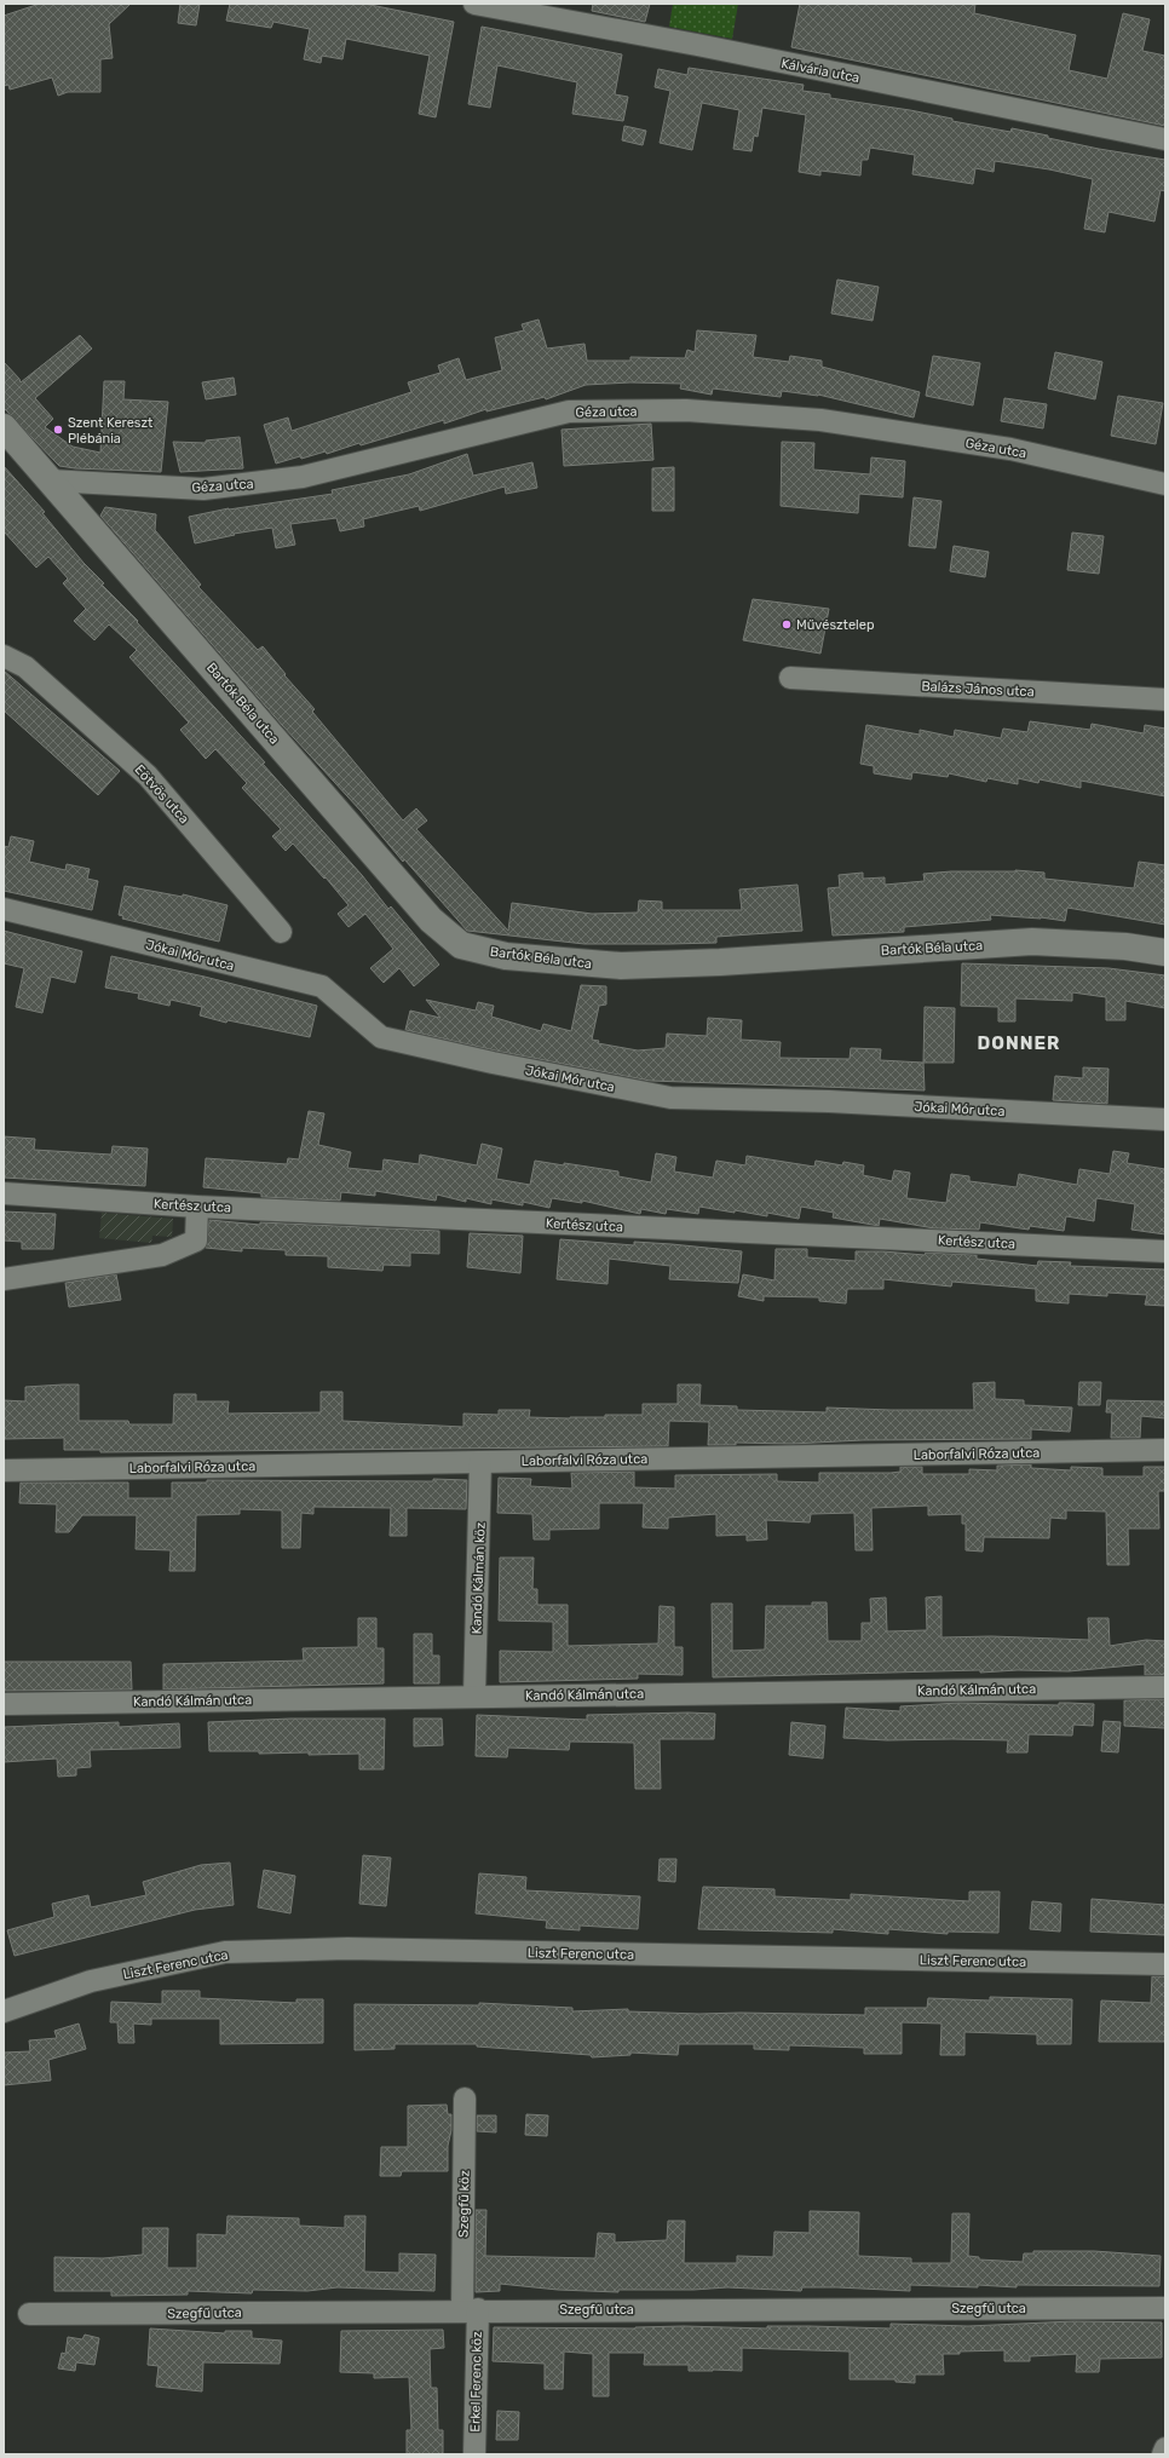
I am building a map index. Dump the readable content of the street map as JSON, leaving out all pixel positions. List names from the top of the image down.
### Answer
{
  "streets": {
    "street": [
      "Kálvária utca",
      "Géza utca",
      "Balázs János utca",
      "Bartók Béla utca",
      "Eötvös utca",
      "Jókai Mór utca",
      "Kertész utca",
      "Laborfalvi Róza utca",
      "Kandó Kálmán köz",
      "Kandó Kálmán utca",
      "Liszt Ferenc utca",
      "Szegfű köz",
      "Szegfű utca",
      "Erkel Ferenc köz"
    ]
  },
  "crossings": [
    ["Géza utca", "Bartók Béla utca"],
    ["Laborfalvi Róza utca", "Kandó Kálmán köz"],
    ["Kandó Kálmán köz", "Kandó Kálmán utca"],
    ["Szegfű köz", "Szegfű utca"],
    ["Szegfű köz", "Erkel Ferenc köz"],
    ["Szegfű utca", "Erkel Ferenc köz"]
  ],
  "districts": ["DONNER"],
  "places": ["Szent Kereszt Plébánia", "Művésztelep"]
}
